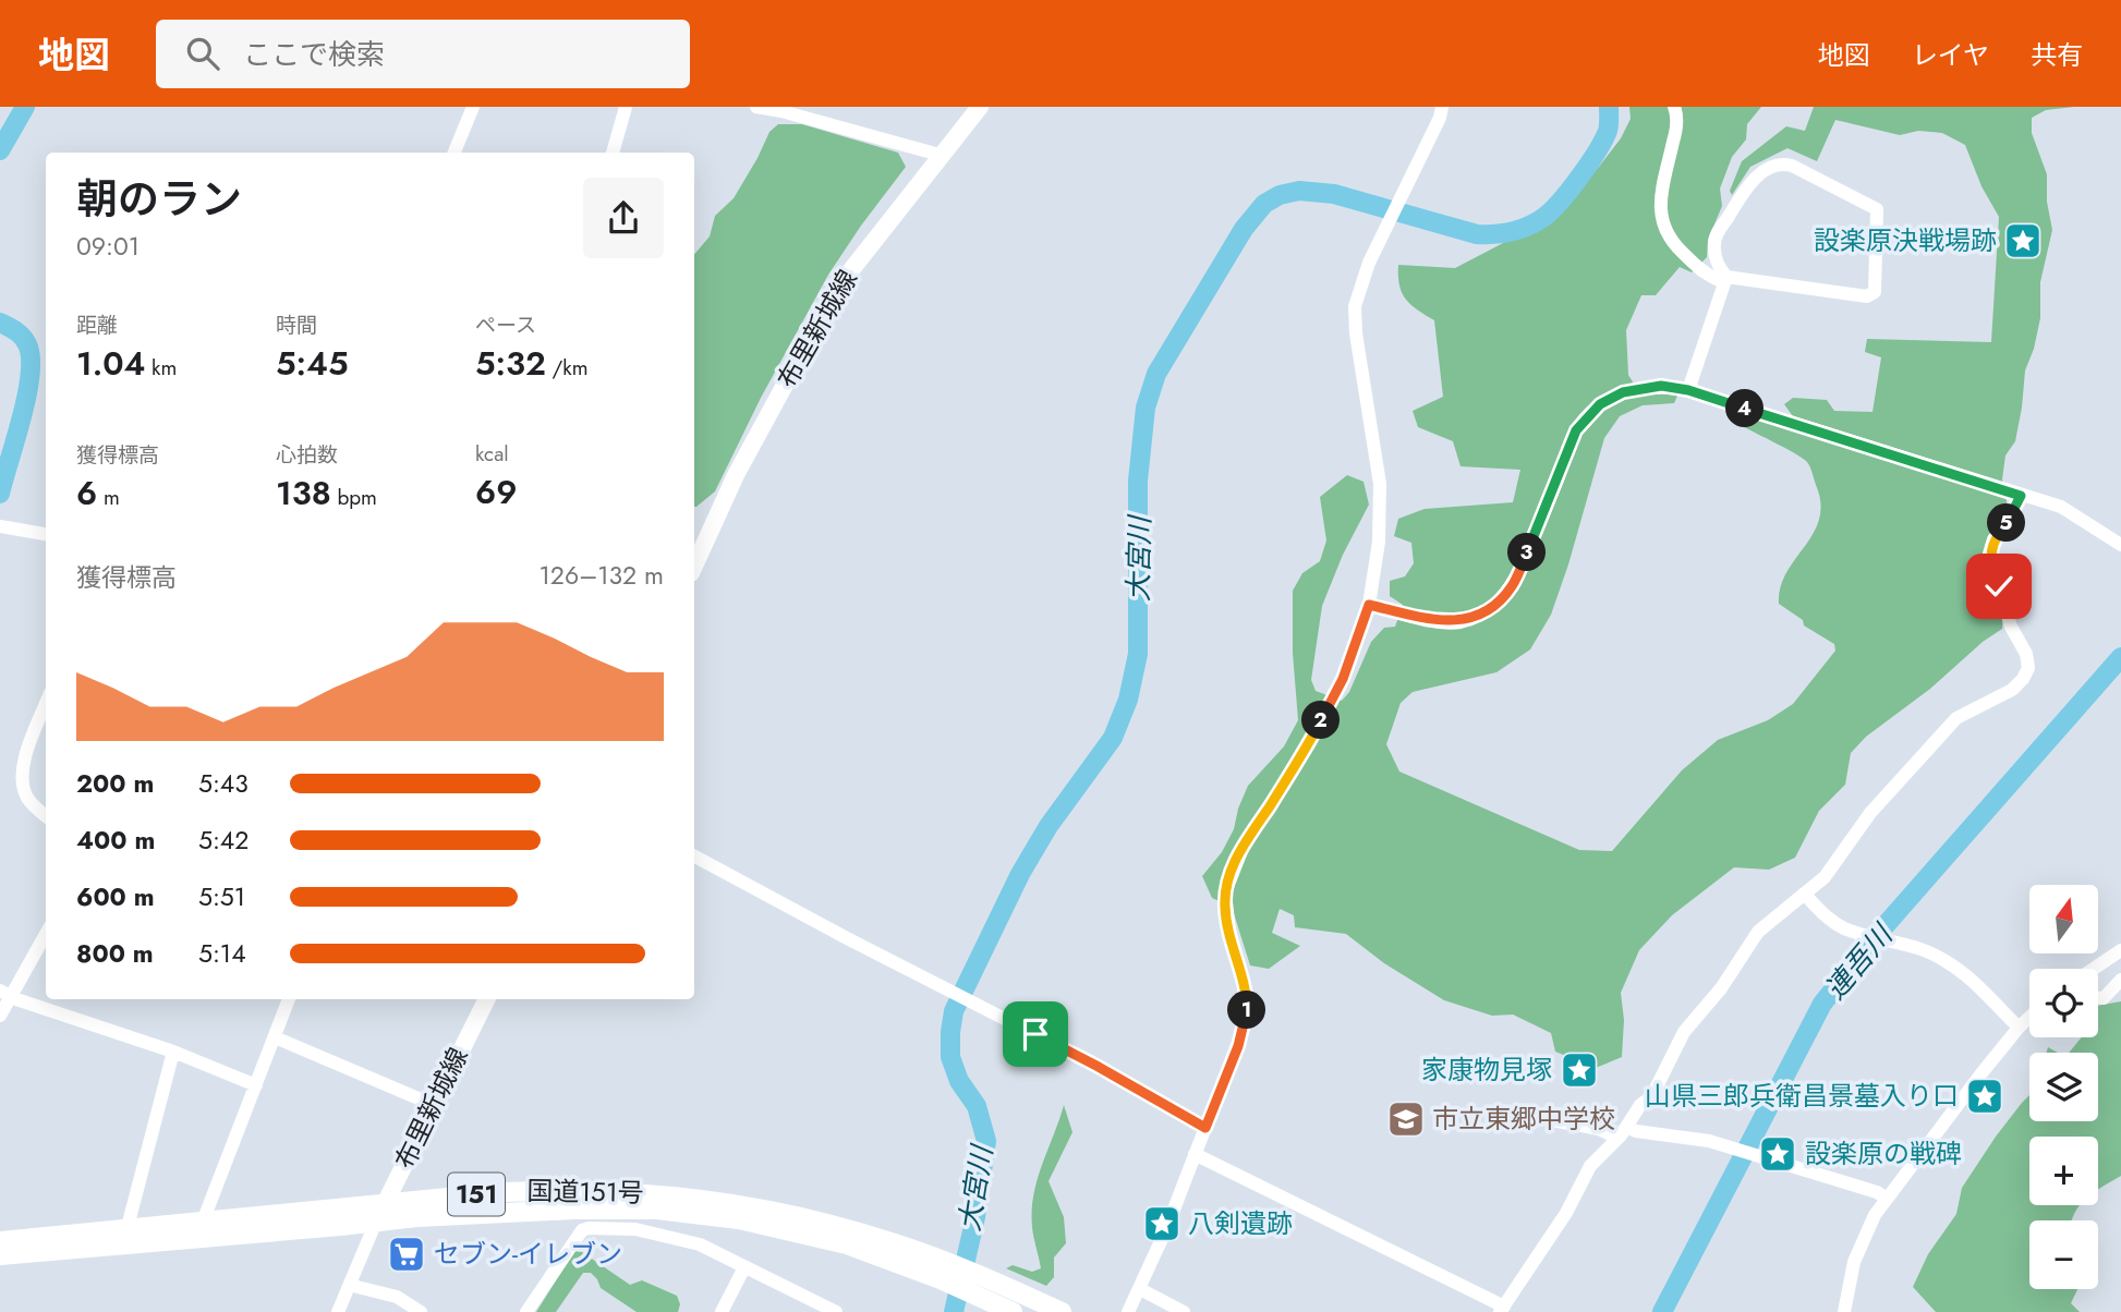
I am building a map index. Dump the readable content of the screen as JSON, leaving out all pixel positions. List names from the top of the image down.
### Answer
{
  "streets": {
    "highway": ["国道151号", "151"],
    "main road": ["布里新城線"]
  },
  "crossings": [
    ["布里新城線", "国道151号"]
  ],
  "water": ["大宮川", "連吾川"],
  "places": {
    "place": [
      "設楽原決戦場跡",
      "家康物見塚",
      "山県三郎兵衛昌景墓入り口",
      "設楽原の戦碑",
      "八剣遺跡"
    ],
    "school or university": ["市立東郷中学校"],
    "supermarket": ["セブン-イレブン"]
  },
  "north": "top",
  "page": {
    "header": "地図",
    "search": "ここで検索",
    "nav": ["地図", "レイヤ", "共有"],
    "heading": ["朝のラン", "09:01"],
    "stats": [
      ["距離", "1.04 km"],
      ["時間", "5:45"],
      ["ペース", "5:32 /km"],
      ["獲得標高", "6 m"],
      ["心拍数", "138 bpm"],
      ["kcal", "69"]
    ],
    "pins": [
      "4",
      "5",
      "3",
      "2",
      "1"
    ],
    "chart": ["獲得標高", "126–132 m"],
    "list": [
      {
        "name": "200 m",
        "note": "5:43"
      },
      {
        "name": "400 m",
        "note": "5:42"
      },
      {
        "name": "600 m",
        "note": "5:51"
      },
      {
        "name": "800 m",
        "note": "5:14"
      }
    ],
    "map_buttons": ["+", "−"]
  }
}
